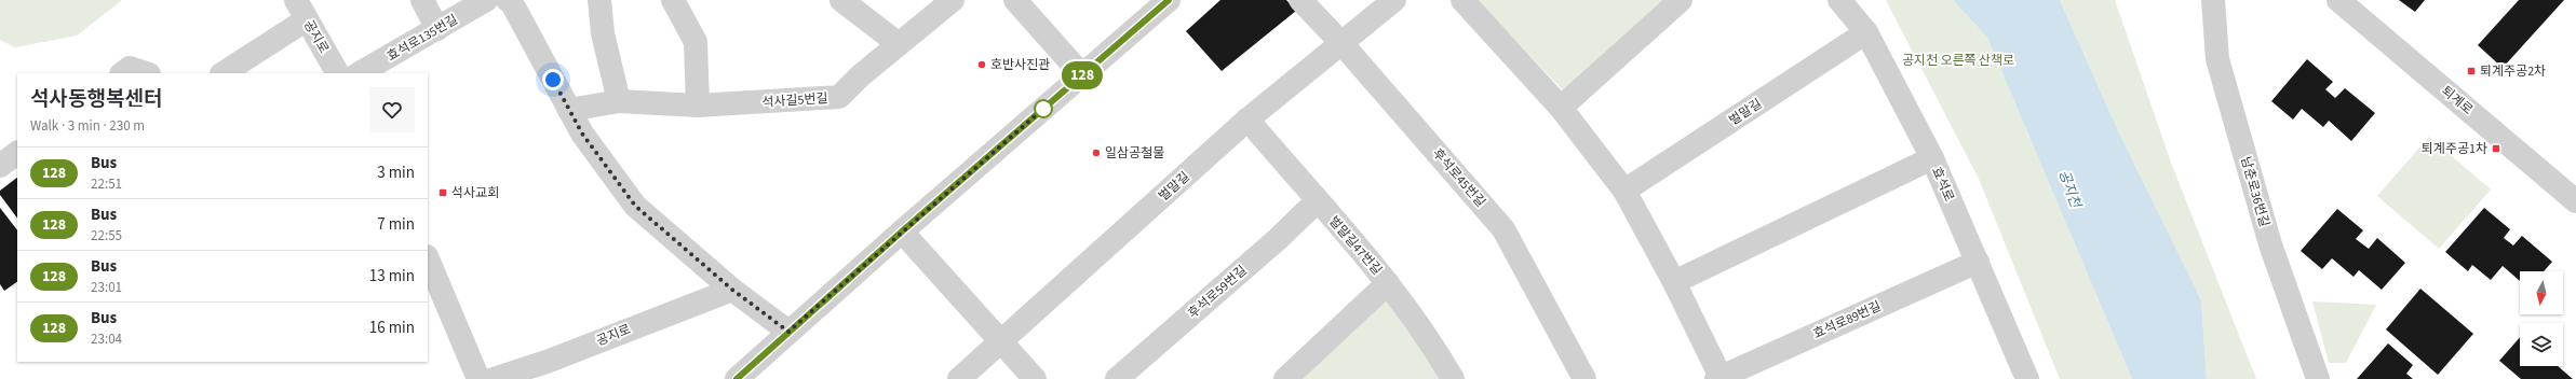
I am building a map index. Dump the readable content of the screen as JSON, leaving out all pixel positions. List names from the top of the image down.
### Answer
{
  "streets": {
    "street": [
      "공지로",
      "효석로135번길",
      "석사길5번길",
      "퇴계로",
      "벌말길",
      "후석로45번길",
      "효석로",
      "남춘로36번길",
      "벌말길47번길",
      "후석로59번길",
      "효석로89번길"
    ]
  },
  "crossings": [
    ["벌말길", "후석로45번길"],
    ["벌말길", "효석로"],
    ["벌말길", "벌말길47번길"],
    ["효석로", "효석로89번길"],
    ["벌말길47번길", "후석로59번길"]
  ],
  "water": ["공지천"],
  "parks": ["공지천 오른쪽 산책로"],
  "places": {
    "other": ["호반사진관", "일삼공철물"],
    "transit": ["퇴계주공2차", "퇴계주공1차", "석사교회"]
  },
  "lines": ["bus line 128"],
  "north": "bottom",
  "page": {
    "on_map": "128",
    "heading": ["석사동행복센터", "Walk · 3 min · 230 m"],
    "list": [
      {
        "mark": "128",
        "name": "Bus",
        "note": "22:51",
        "value": "3 min"
      },
      {
        "mark": "128",
        "name": "Bus",
        "note": "22:55",
        "value": "7 min"
      },
      {
        "mark": "128",
        "name": "Bus",
        "note": "23:01",
        "value": "13 min"
      },
      {
        "mark": "128",
        "name": "Bus",
        "note": "23:04",
        "value": "16 min"
      }
    ]
  }
}
